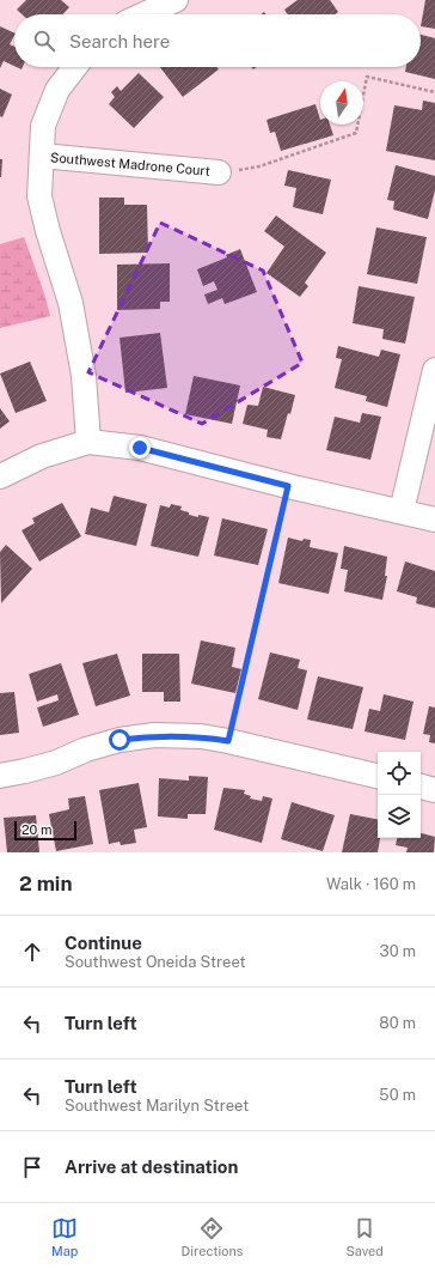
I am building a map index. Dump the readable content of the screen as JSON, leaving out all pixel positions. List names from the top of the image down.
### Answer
{
  "streets": {
    "street": ["Southwest Madrone Court"]
  },
  "scale_bar": "20 m",
  "north": "top",
  "page": {
    "search": "Search here",
    "scale": "20 m",
    "heading": ["2 min", "Walk · 160 m"],
    "list": [
      ["Continue", "Southwest Oneida Street", "30 m"],
      ["Turn left", "80 m"],
      ["Turn left", "Southwest Marilyn Street", "50 m"],
      "Arrive at destination"
    ],
    "nav": ["Map", "Directions", "Saved"]
  }
}
